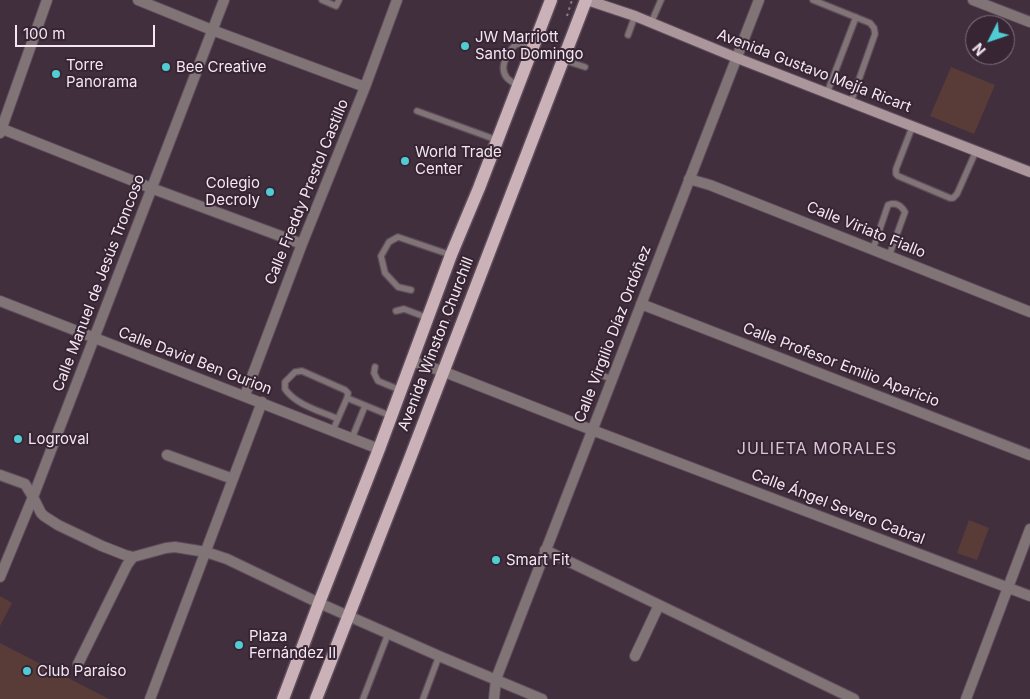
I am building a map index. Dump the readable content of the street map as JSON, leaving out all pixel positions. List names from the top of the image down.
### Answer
{
  "streets": {
    "main road": ["Avenida Winston Churchill"],
    "street": [
      "Avenida Gustavo Mejía Ricart",
      "Calle Freddy Prestol Castillo",
      "Calle Viriato Fiallo",
      "Calle Manuel de Jesús Troncoso",
      "Calle Virgilio Díaz Ordóñez",
      "Calle David Ben Gurion",
      "Calle Profesor Emilio Aparicio",
      "Calle Ángel Severo Cabral"
    ]
  },
  "crossings": [
    ["Avenida Gustavo Mejía Ricart", "Calle Virgilio Díaz Ordóñez"],
    ["Avenida Gustavo Mejía Ricart", "Avenida Winston Churchill"],
    ["Calle Freddy Prestol Castillo", "Calle David Ben Gurion"],
    ["Calle Viriato Fiallo", "Calle Virgilio Díaz Ordóñez"],
    ["Calle Manuel de Jesús Troncoso", "Calle David Ben Gurion"],
    ["Calle Virgilio Díaz Ordóñez", "Calle Profesor Emilio Aparicio"],
    ["Calle Virgilio Díaz Ordóñez", "Calle Ángel Severo Cabral"],
    ["Avenida Winston Churchill", "Calle David Ben Gurion"],
    ["Avenida Winston Churchill", "Calle Ángel Severo Cabral"]
  ],
  "districts": ["JULIETA MORALES"],
  "places": [
    "JW Marriott Santo Domingo",
    "Bee Creative",
    "Torre Panorama",
    "World Trade Center",
    "Colegio Decroly",
    "Logroval",
    "Smart Fit",
    "Plaza Fernández II",
    "Club Paraíso"
  ],
  "scale_bar": "100 m",
  "north": "bottom left"
}
